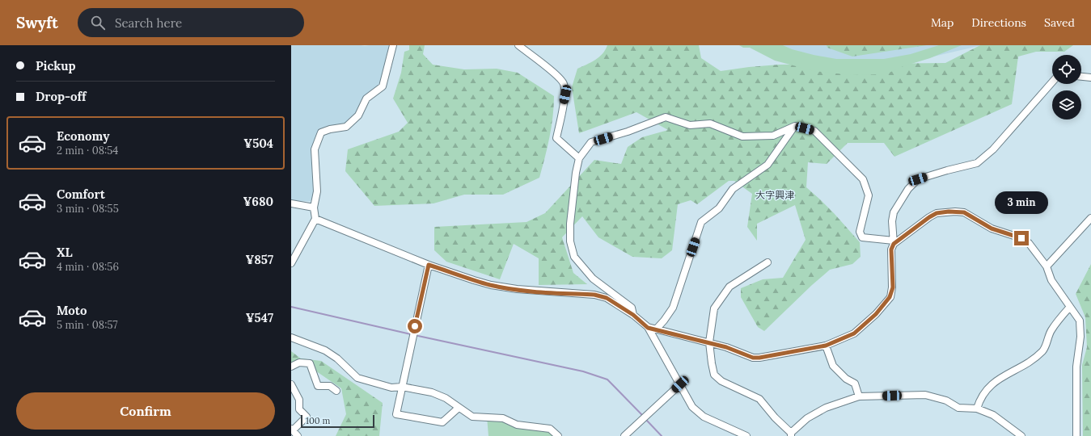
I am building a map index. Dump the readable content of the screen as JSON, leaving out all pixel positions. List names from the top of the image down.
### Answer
{
  "districts": ["大字興津"],
  "scale_bar": "100 m",
  "page": {
    "header": "Swyft",
    "search": "Search here",
    "nav": ["Map", "Directions", "Saved"],
    "banner": ["Pickup", "Drop-off"],
    "list": [
      {
        "name": "Economy",
        "note": "2 min · 08:54",
        "value": "¥504"
      },
      {
        "name": "Comfort",
        "note": "3 min · 08:55",
        "value": "¥680"
      },
      {
        "name": "XL",
        "note": "4 min · 08:56",
        "value": "¥857"
      },
      {
        "name": "Moto",
        "note": "5 min · 08:57",
        "value": "¥547"
      }
    ],
    "bubble": "3 min",
    "buttons": "Confirm",
    "scale": "100 m"
  }
}
